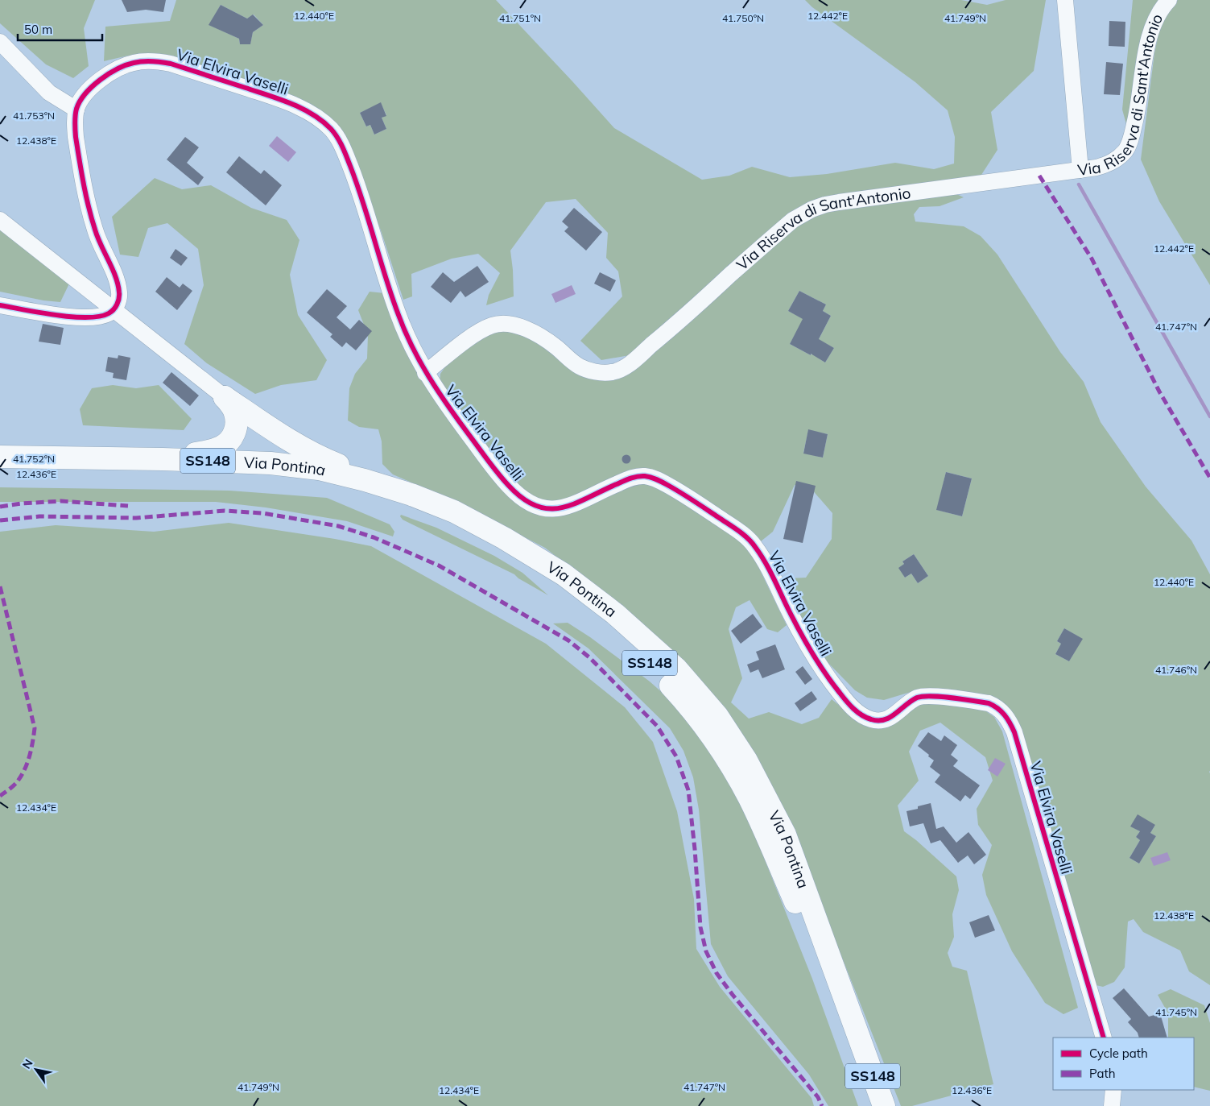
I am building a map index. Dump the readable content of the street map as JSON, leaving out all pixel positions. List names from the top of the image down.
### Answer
{
  "streets": {
    "highway": ["SS148", "Via Pontina"],
    "street": ["Via Elvira Vaselli", "Via Riserva di Sant'Antonio"]
  },
  "crossings": [
    ["Via Elvira Vaselli", "Via Riserva di Sant'Antonio"]
  ],
  "legend": ["Cycle path", "Path"],
  "scale_bar": "50 m",
  "north": "top left",
  "coordinates": [
    "12.440°E",
    "12.442°E",
    "41.750°N",
    "41.751°N",
    "41.749°N",
    "41.753°N",
    "12.438°E",
    "41.747°N",
    "41.752°N",
    "12.436°E",
    "41.746°N",
    "12.434°E",
    "41.745°N"
  ]
}
